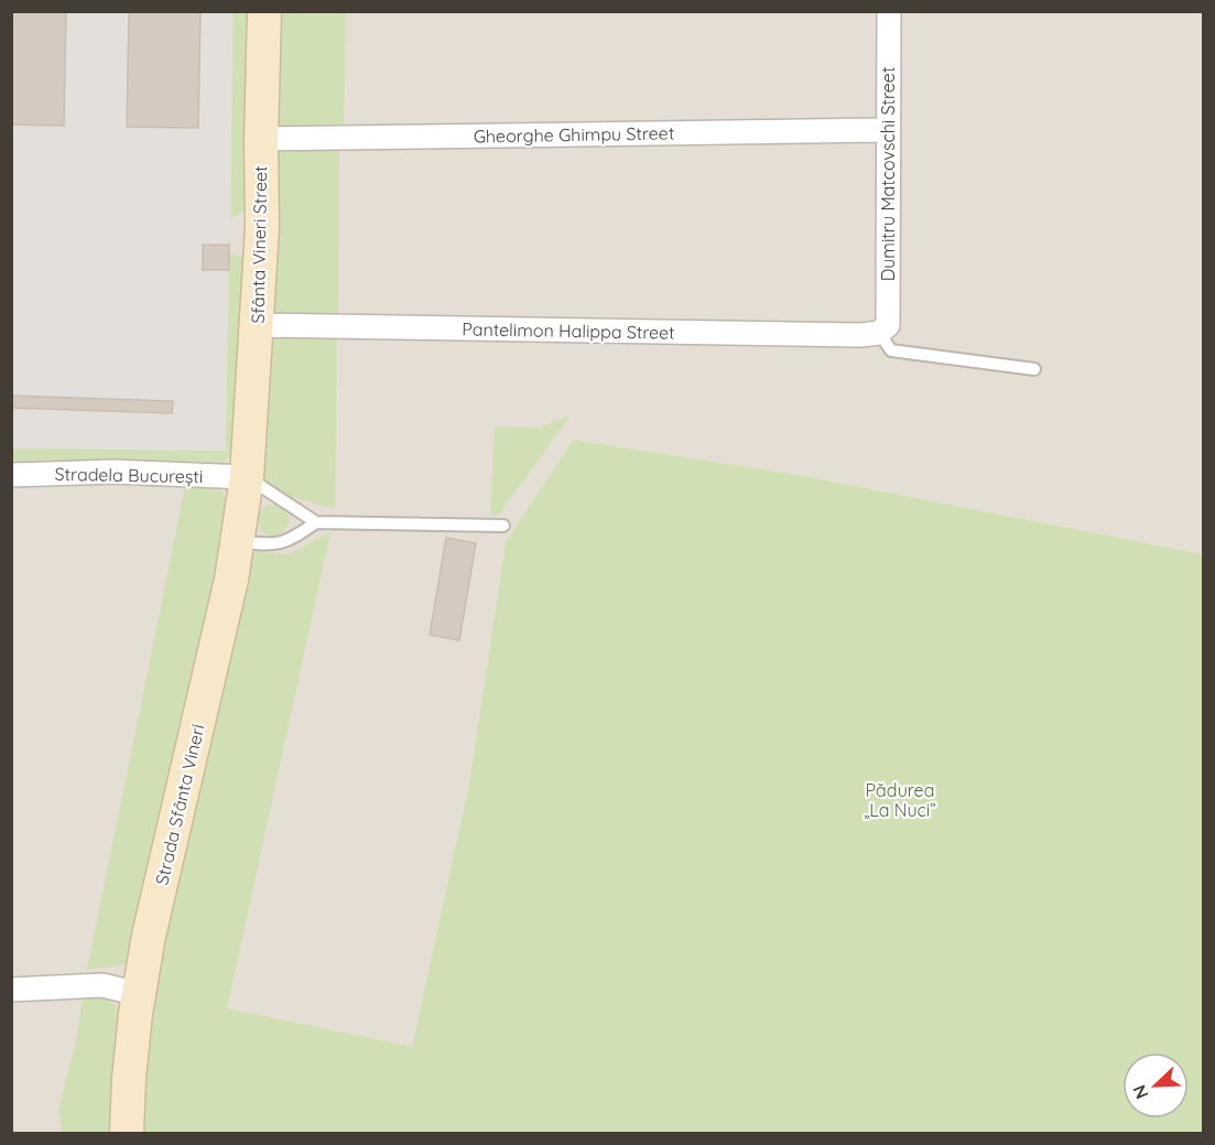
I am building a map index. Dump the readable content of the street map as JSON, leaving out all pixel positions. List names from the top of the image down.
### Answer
{
  "streets": {
    "street": [
      "Gheorghe Ghimpu Street",
      "Dumitru Matcovschi Street",
      "Sfânta Vineri Street",
      "Pantelimon Halippa Street",
      "Stradela București",
      "Strada Sfânta Vineri"
    ]
  },
  "crossings": [
    ["Gheorghe Ghimpu Street", "Dumitru Matcovschi Street"],
    ["Gheorghe Ghimpu Street", "Sfânta Vineri Street"],
    ["Dumitru Matcovschi Street", "Pantelimon Halippa Street"],
    ["Sfânta Vineri Street", "Pantelimon Halippa Street"],
    ["Sfânta Vineri Street", "Stradela București"],
    ["Sfânta Vineri Street", "Strada Sfânta Vineri"],
    ["Stradela București", "Strada Sfânta Vineri"]
  ],
  "parks": ["Pădurea „La Nuci”"],
  "north": "bottom left"
}
